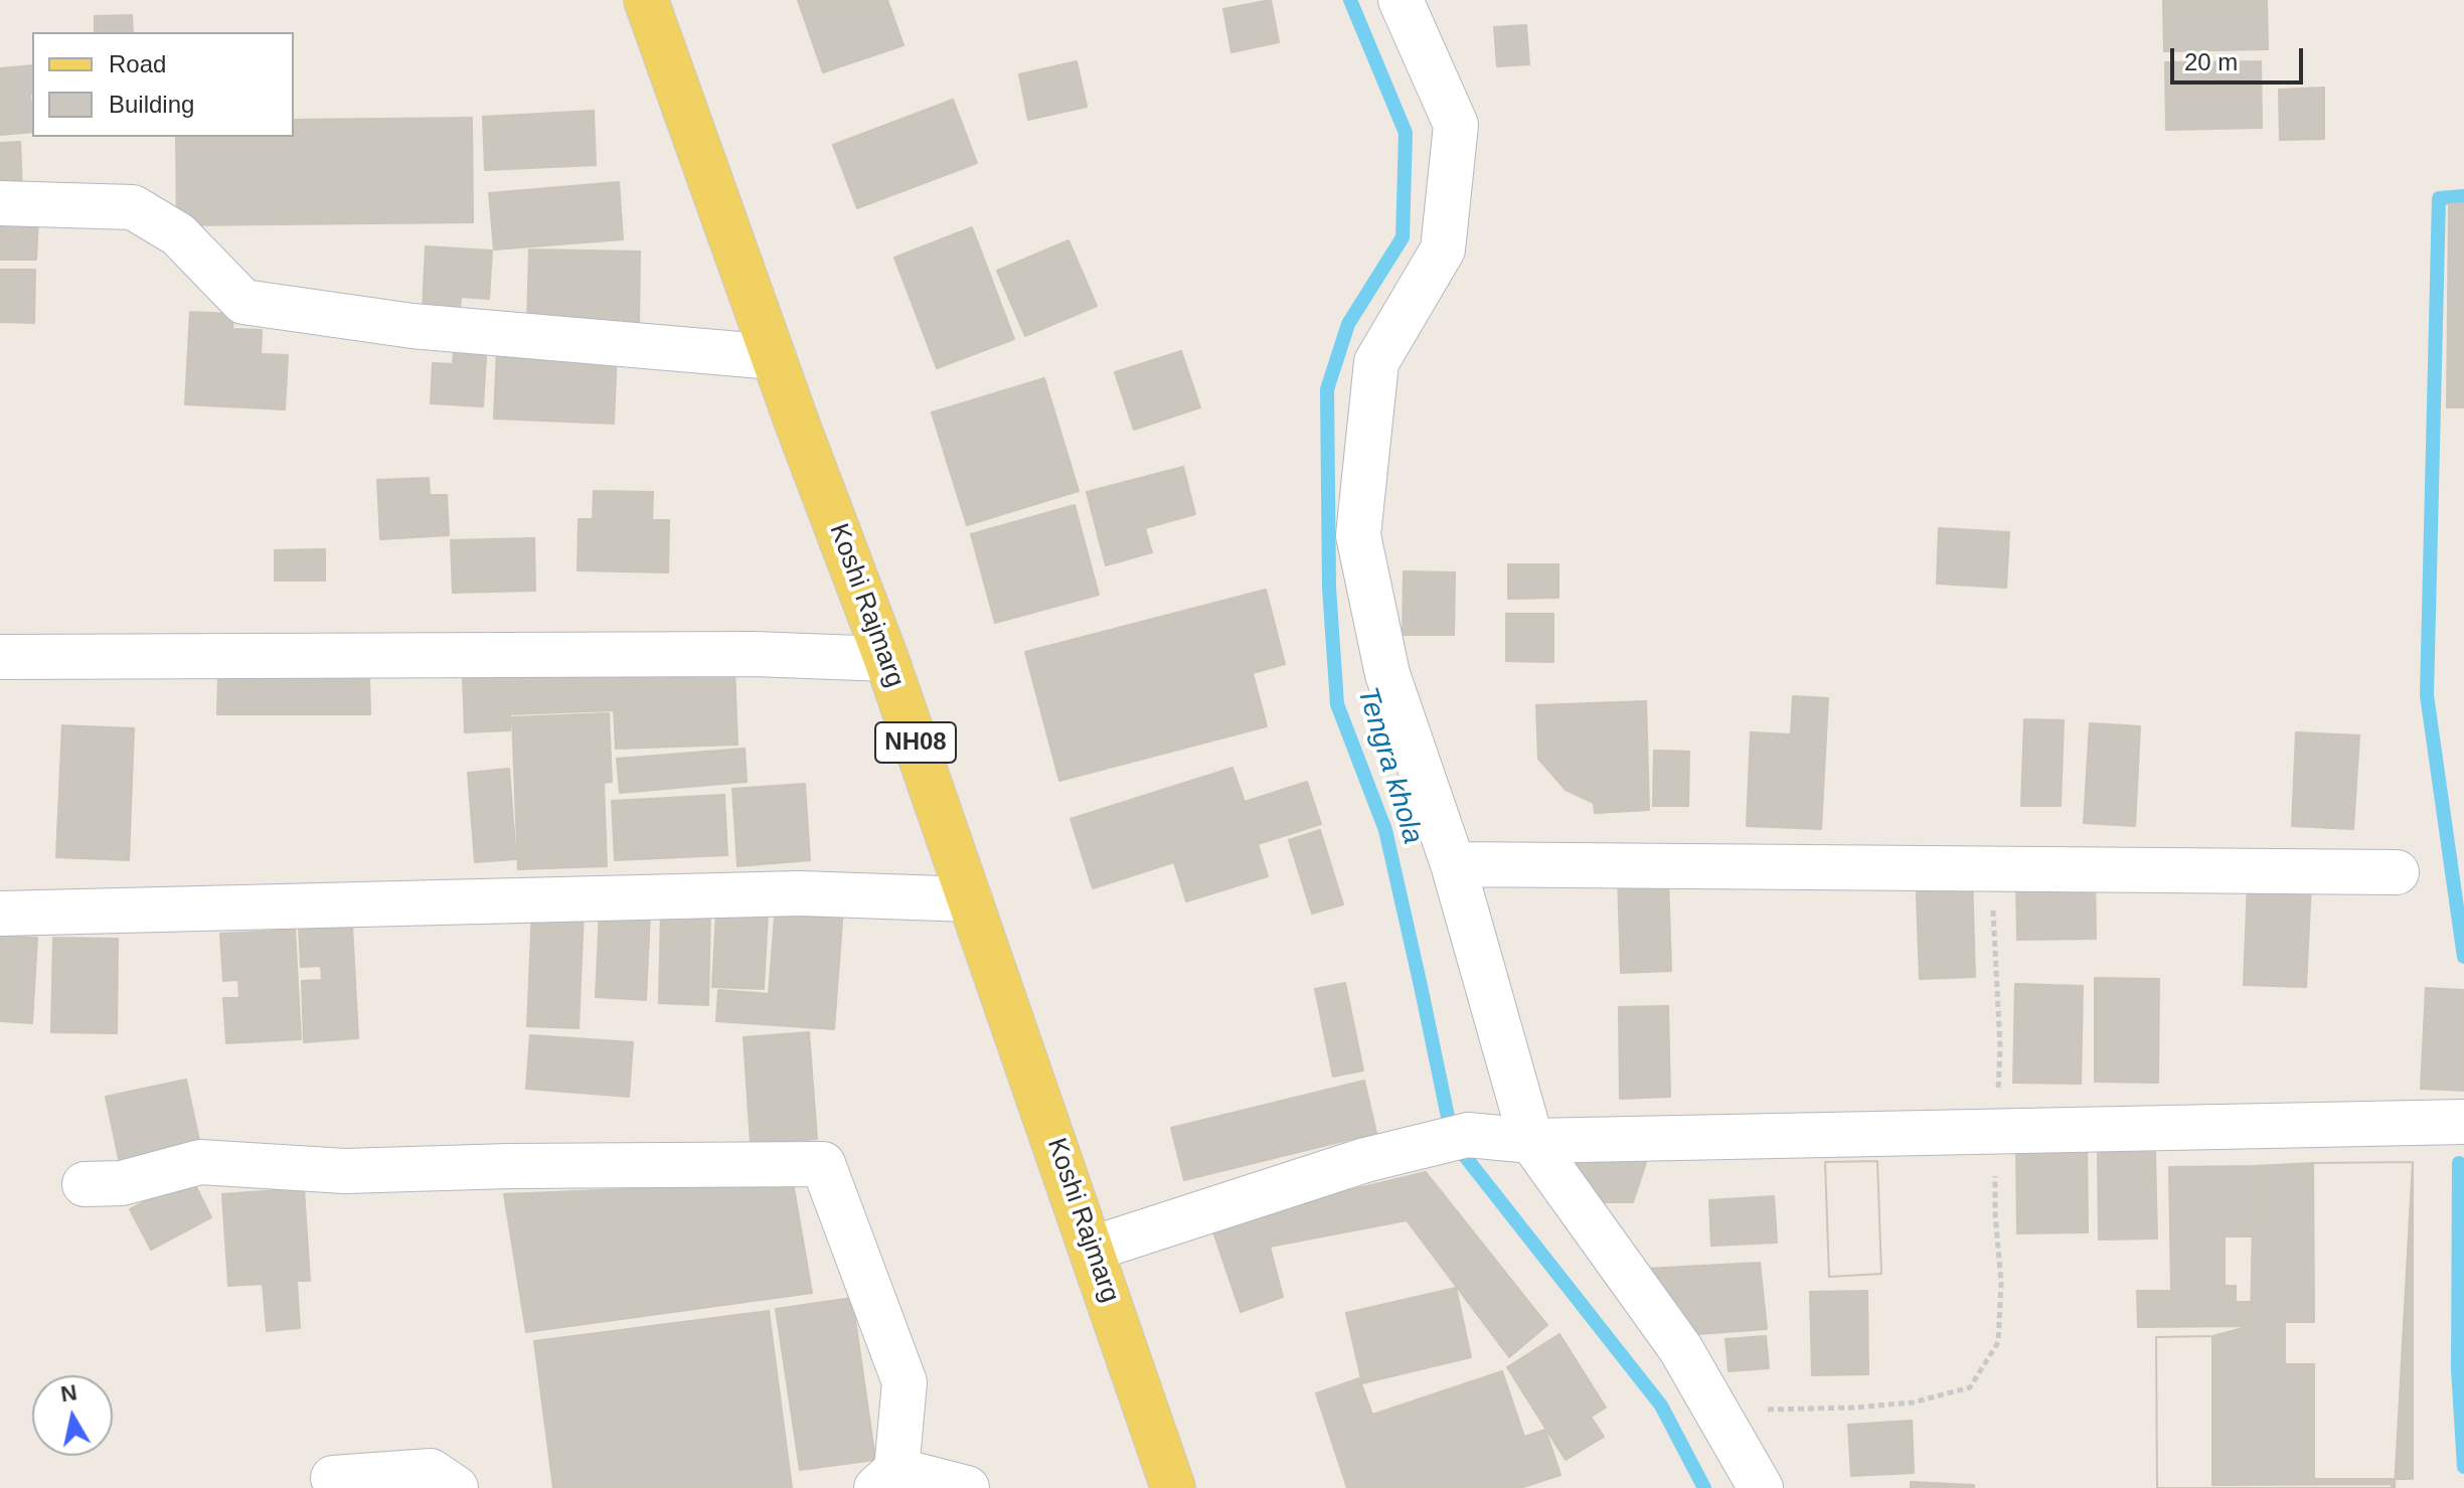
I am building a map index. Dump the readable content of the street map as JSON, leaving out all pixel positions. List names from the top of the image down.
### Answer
{
  "streets": {
    "main road": ["Koshi Rajmarg", "NH08"]
  },
  "water": ["Tengra khola"],
  "legend": ["Road", "Building"],
  "scale_bar": "20 m",
  "north": "top"
}
